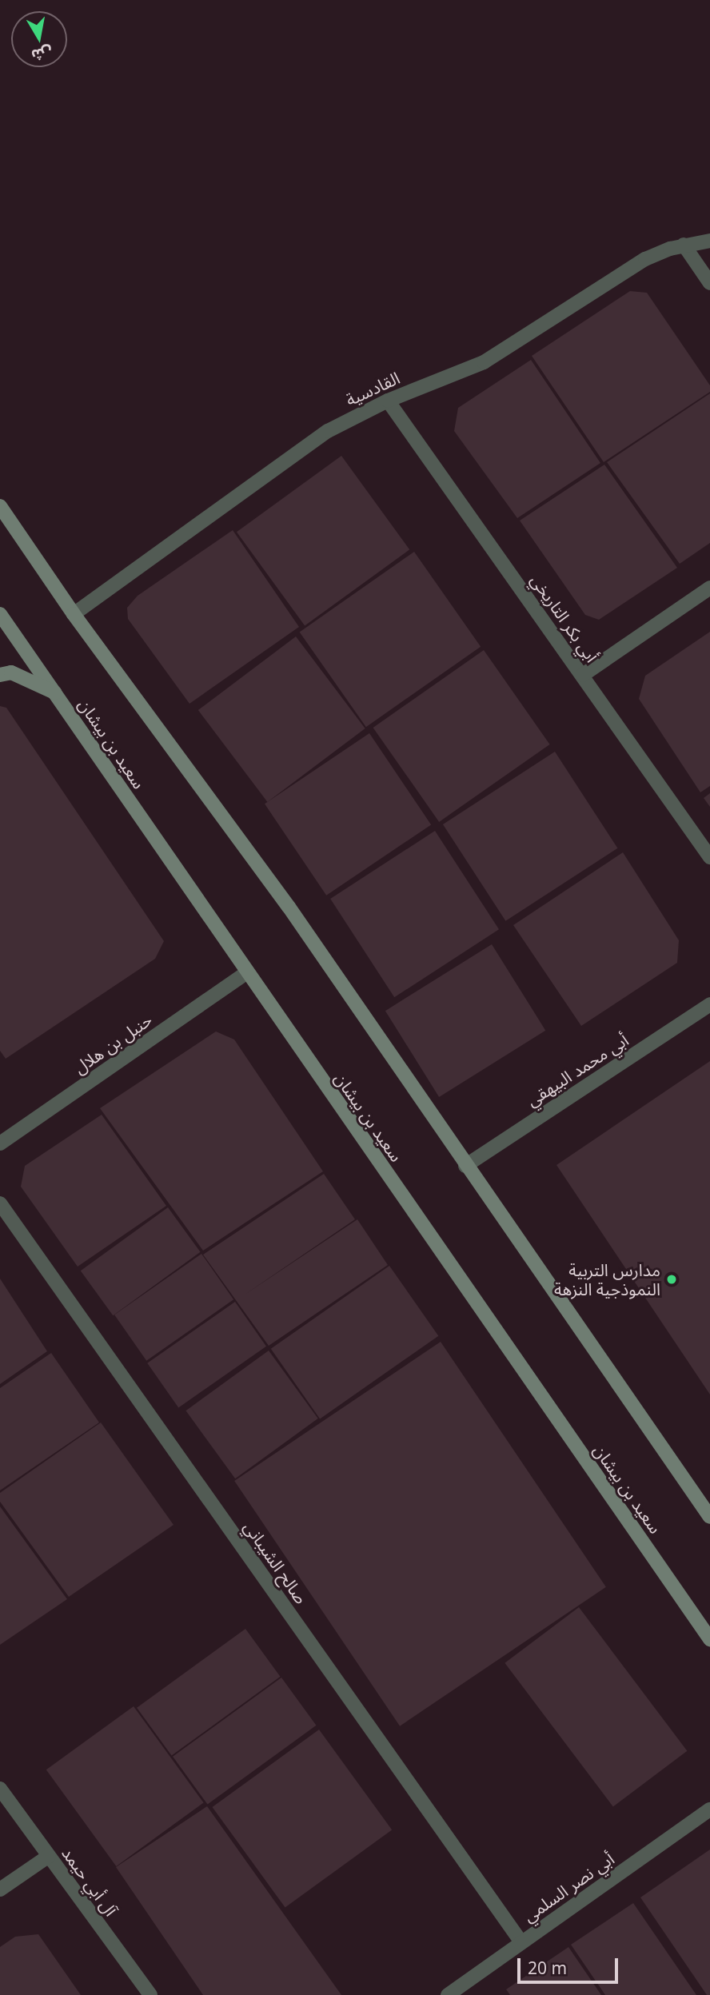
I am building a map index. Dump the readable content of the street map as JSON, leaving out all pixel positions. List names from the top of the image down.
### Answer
{
  "streets": {
    "street": [
      "القادسية",
      "أبي بكر التاريخي",
      "سعيد بن بيشان",
      "حنبل بن هلال",
      "أبي محمد البيهقي",
      "صالح الشيباني",
      "آل أبي حيمد",
      "أبي نصر السلمي"
    ]
  },
  "crossings": [
    ["القادسية", "أبي بكر التاريخي"],
    ["سعيد بن بيشان", "حنبل بن هلال"],
    ["صالح الشيباني", "أبي نصر السلمي"]
  ],
  "places": ["مدارس التربية النموذجية النزهة"],
  "scale_bar": "20 m",
  "north": "bottom"
}
